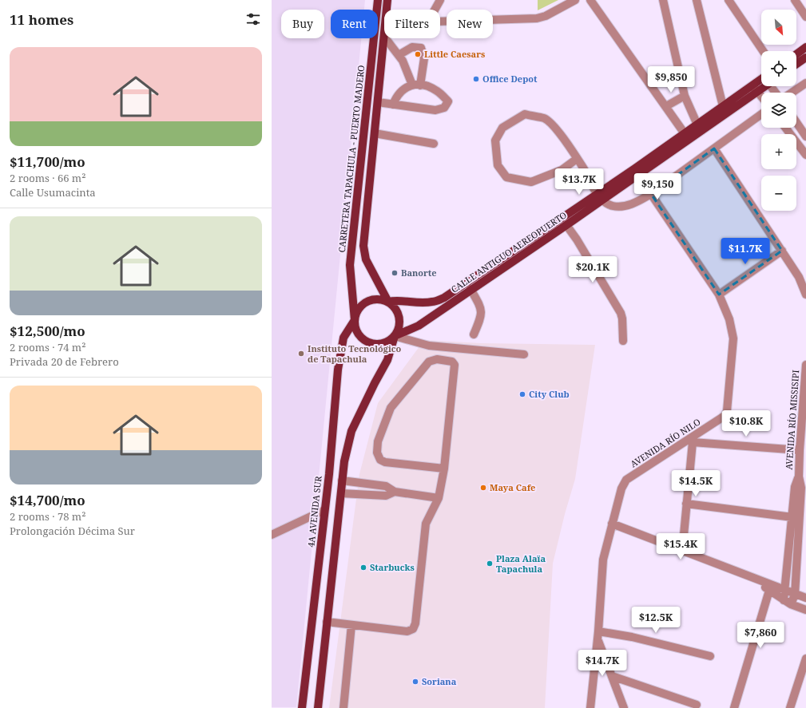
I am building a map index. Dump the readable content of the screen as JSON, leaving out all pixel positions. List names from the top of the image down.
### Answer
{
  "streets": {
    "main road": ["CARRETERA TAPACHULA - PUERTO MADERO", "CALLE ANTIGUO AEREOPUERTO", "4A AVENIDA SUR"],
    "street": ["AVENIDA RÍO MISSISIPI", "AVENIDA RÍO NILO"]
  },
  "crossings": [
    ["CARRETERA TAPACHULA - PUERTO MADERO", "CALLE ANTIGUO AEREOPUERTO"],
    ["CARRETERA TAPACHULA - PUERTO MADERO", "4A AVENIDA SUR"],
    ["CALLE ANTIGUO AEREOPUERTO", "4A AVENIDA SUR"]
  ],
  "places": [
    "Little Caesars",
    "Office Depot",
    "Banorte",
    "Instituto Tecnológico de Tapachula",
    "City Club",
    "Maya Cafe",
    "Plaza Alaïa Tapachula",
    "Starbucks",
    "Soriana"
  ],
  "north": "bottom right",
  "page": {
    "heading": "11 homes",
    "map_buttons": ["+", "−"],
    "chip": [
      "Buy",
      "Rent",
      "Filters",
      "New"
    ],
    "list": [
      {
        "name": "$11,700/mo",
        "note": "2 rooms · 66 m² · Calle Usumacinta"
      },
      {
        "name": "$12,500/mo",
        "note": "2 rooms · 74 m² · Privada 20 de Febrero"
      },
      {
        "name": "$14,700/mo",
        "note": "2 rooms · 78 m² · Prolongación Décima Sur"
      }
    ],
    "price": [
      "$9,850",
      "$13.7K",
      "$9,150",
      "$11.7K",
      "$20.1K",
      "$10.8K",
      "$14.5K",
      "$15.4K",
      "$12.5K",
      "$7,860",
      "$14.7K"
    ]
  }
}
